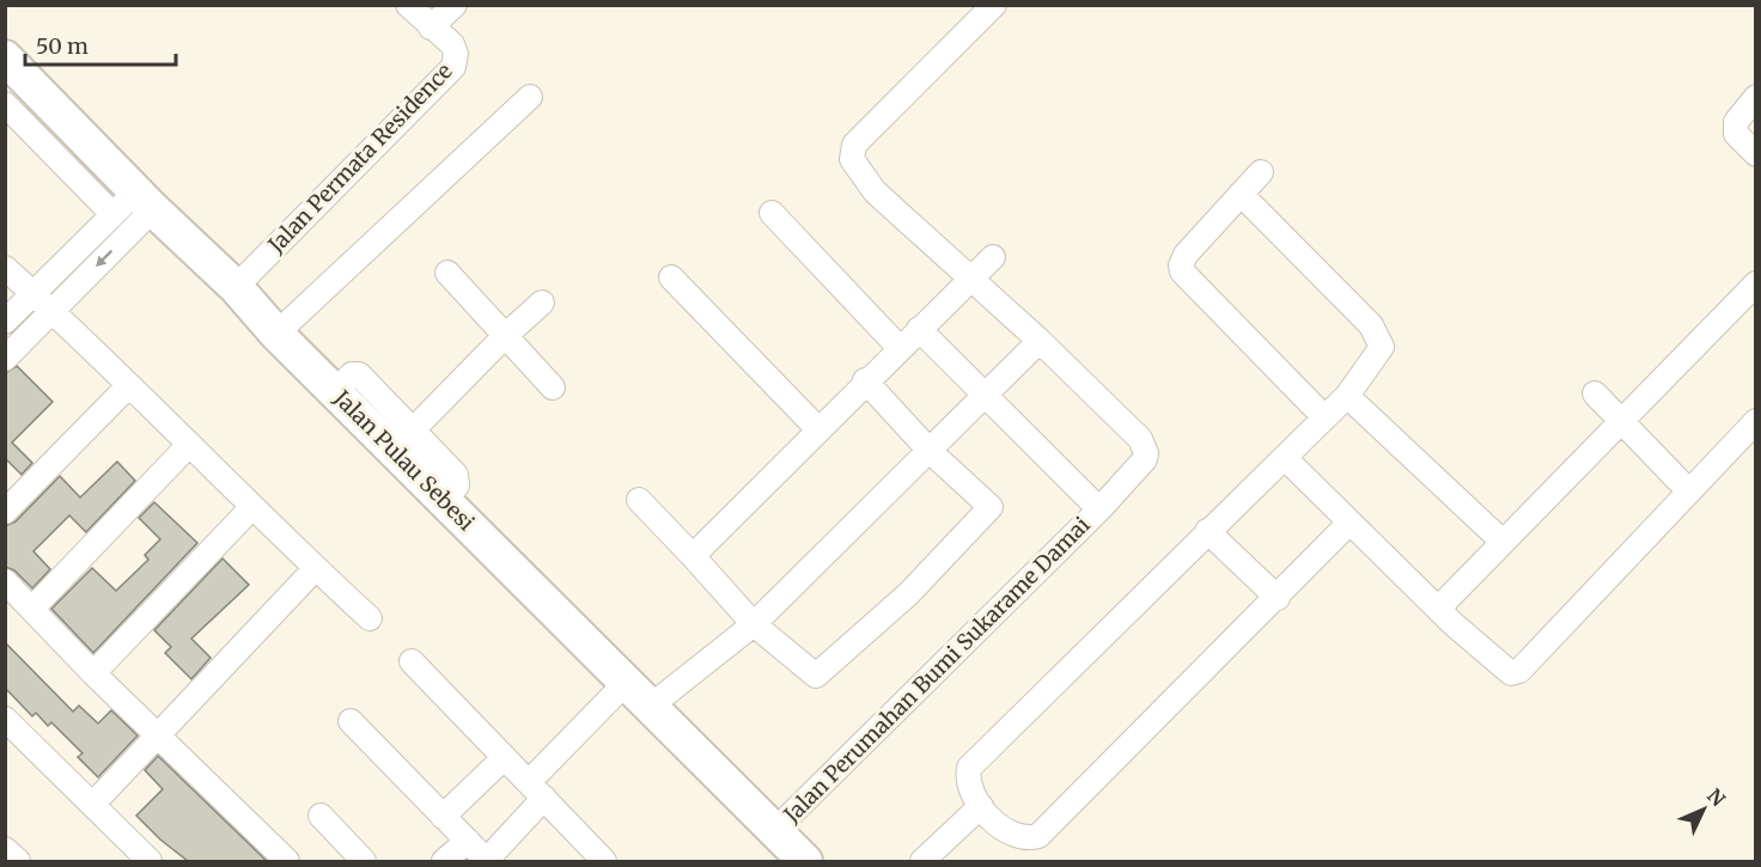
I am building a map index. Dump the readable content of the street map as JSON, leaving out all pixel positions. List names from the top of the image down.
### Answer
{
  "streets": {
    "street": ["Jalan Permata Residence", "Jalan Pulau Sebesi", "Jalan Perumahan Bumi Sukarame Damai"]
  },
  "crossings": [
    ["Jalan Permata Residence", "Jalan Pulau Sebesi"],
    ["Jalan Pulau Sebesi", "Jalan Perumahan Bumi Sukarame Damai"]
  ],
  "scale_bar": "50 m",
  "north": "top right"
}
